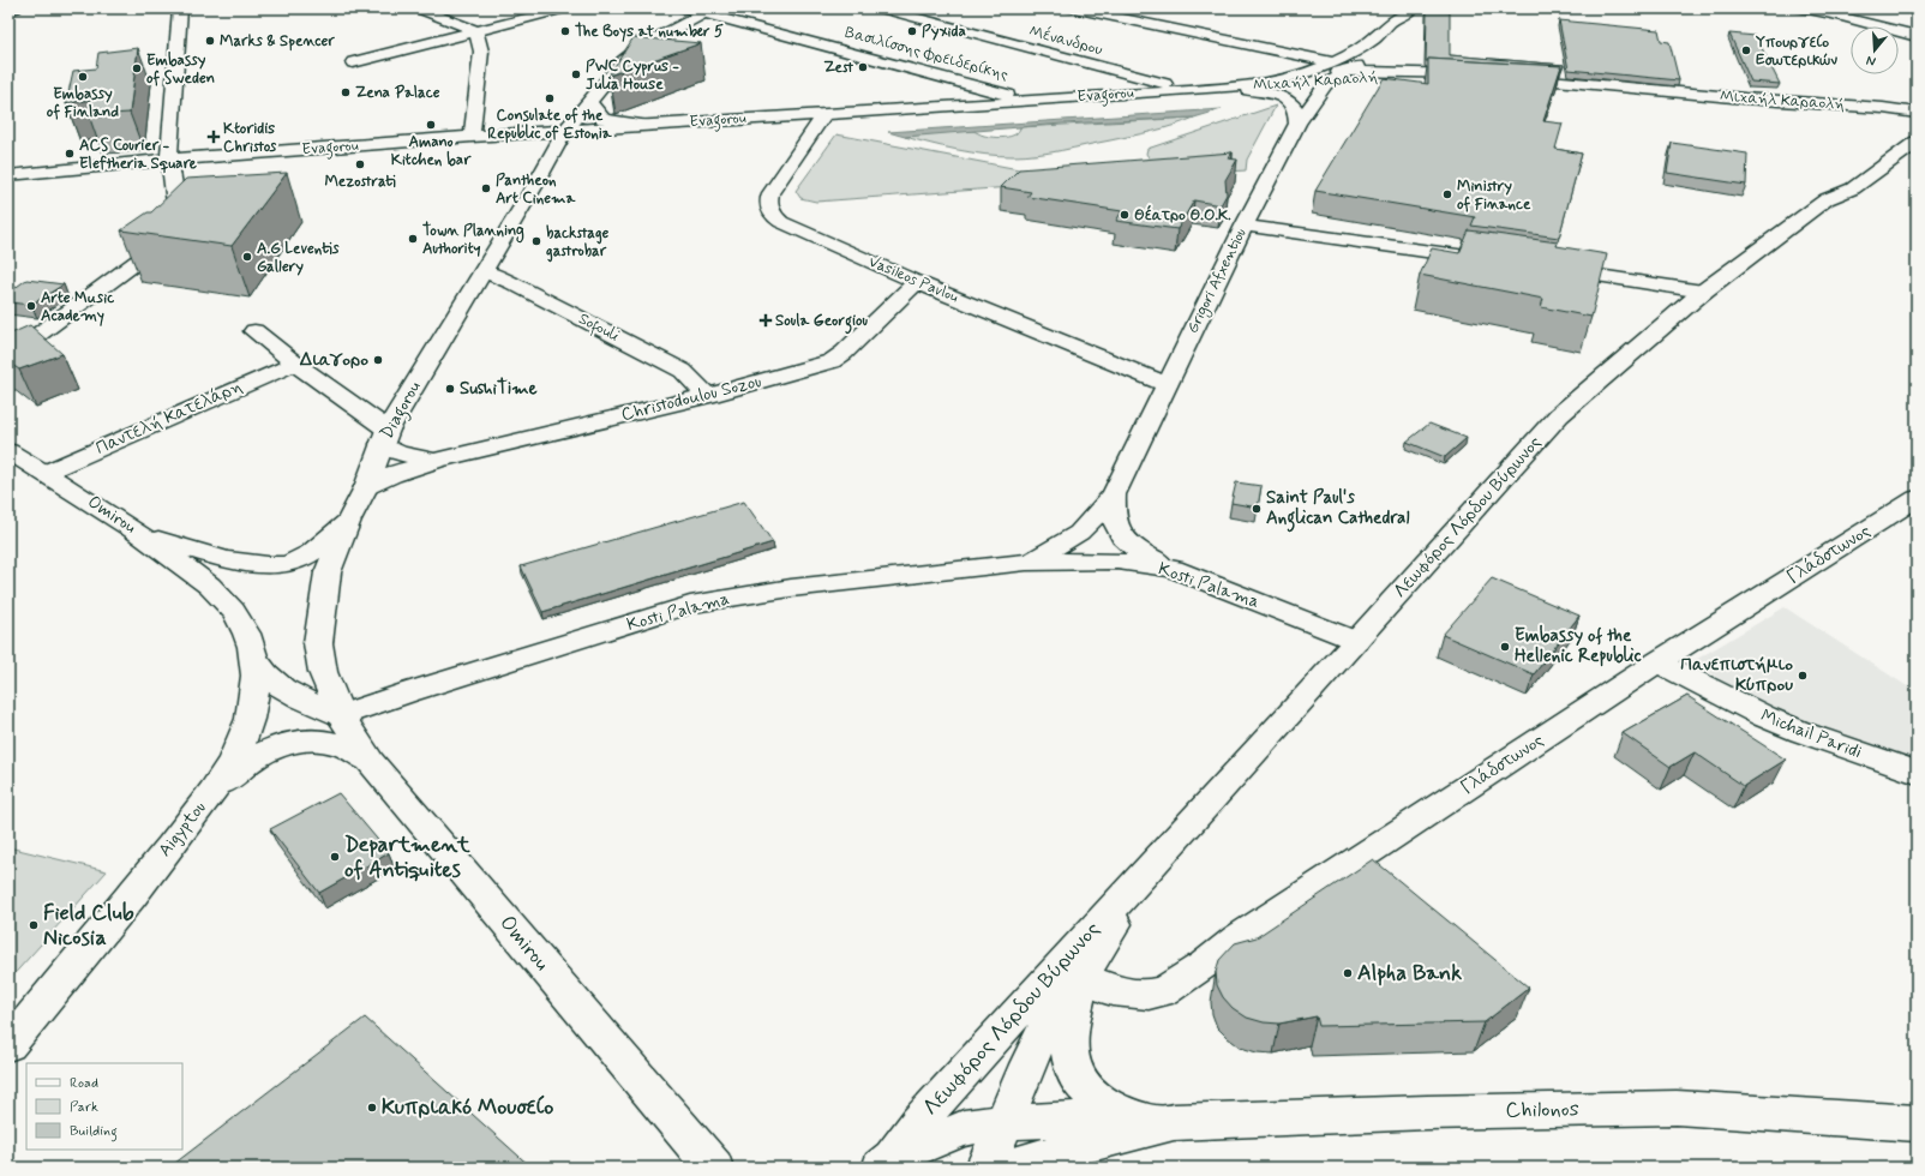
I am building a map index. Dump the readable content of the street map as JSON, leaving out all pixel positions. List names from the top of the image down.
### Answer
{
  "streets": {
    "street": [
      "Μένανδρου",
      "Βασιλίσσης Φρειδερίκης",
      "Μιχαήλ Καραολή",
      "Evagorou",
      "Vasileos Pavlou",
      "Grigori Afxentiou",
      "Sofouli",
      "Christodoulou Sozou",
      "Diagorou",
      "Παντελή Κατελάρη",
      "Omirou",
      "Λεωφόρος Λόρδου Βύρωνος",
      "Γλάδστωνος",
      "Kosti Palama",
      "Michail Paridi",
      "Aigyptou",
      "Chilonos"
    ]
  },
  "crossings": [
    ["Μένανδρου", "Evagorou"],
    ["Βασιλίσσης Φρειδερίκης", "Evagorou"],
    ["Βασιλίσσης Φρειδερίκης", "Diagorou"],
    ["Μιχαήλ Καραολή", "Evagorou"],
    ["Μιχαήλ Καραολή", "Grigori Afxentiou"],
    ["Evagorou", "Vasileos Pavlou"],
    ["Evagorou", "Diagorou"],
    ["Vasileos Pavlou", "Grigori Afxentiou"],
    ["Vasileos Pavlou", "Christodoulou Sozou"],
    ["Grigori Afxentiou", "Kosti Palama"],
    ["Sofouli", "Christodoulou Sozou"],
    ["Sofouli", "Diagorou"],
    ["Christodoulou Sozou", "Diagorou"],
    ["Diagorou", "Omirou"],
    ["Diagorou", "Kosti Palama"],
    ["Παντελή Κατελάρη", "Omirou"],
    ["Omirou", "Kosti Palama"],
    ["Omirou", "Aigyptou"],
    ["Λεωφόρος Λόρδου Βύρωνος", "Γλάδστωνος"],
    ["Λεωφόρος Λόρδου Βύρωνος", "Kosti Palama"],
    ["Γλάδστωνος", "Michail Paridi"]
  ],
  "places": {
    "other": [
      "The Boys at number 5",
      "Pyxida",
      "Marks & Spencer",
      "Υπουργείο Εσωτερικών",
      "Zest",
      "Embassy of Sweden",
      "PWC Cyprus - Julia House",
      "Embassy of Finland",
      "Zena Palace",
      "Consulate of the Republic of Estonia",
      "Amano Kitchen bar",
      "ACS Courier - Eleftheria Square",
      "Mezostrati",
      "Pantheon Art Cinema",
      "Ministry of Finance",
      "Θέατρο Θ.Ο.Κ.",
      "Town Planning Authority",
      "backstage gastrobar",
      "A.G Leventis Gallery",
      "Arte Music Academy",
      "Διαγορο",
      "SushiTime",
      "Saint Paul's Anglican Cathedral",
      "Embassy of the Hellenic Republic",
      "Πανεπιστήμιο Κύπρου",
      "Department of Antiquites",
      "Field Club Nicosia",
      "Alpha Bank",
      "Κυπριακό Μουσείο"
    ],
    "health": ["Ktoridis Christos", "Soula Georgiou"]
  },
  "legend": ["Road", "Park", "Building"],
  "north": "bottom"
}
